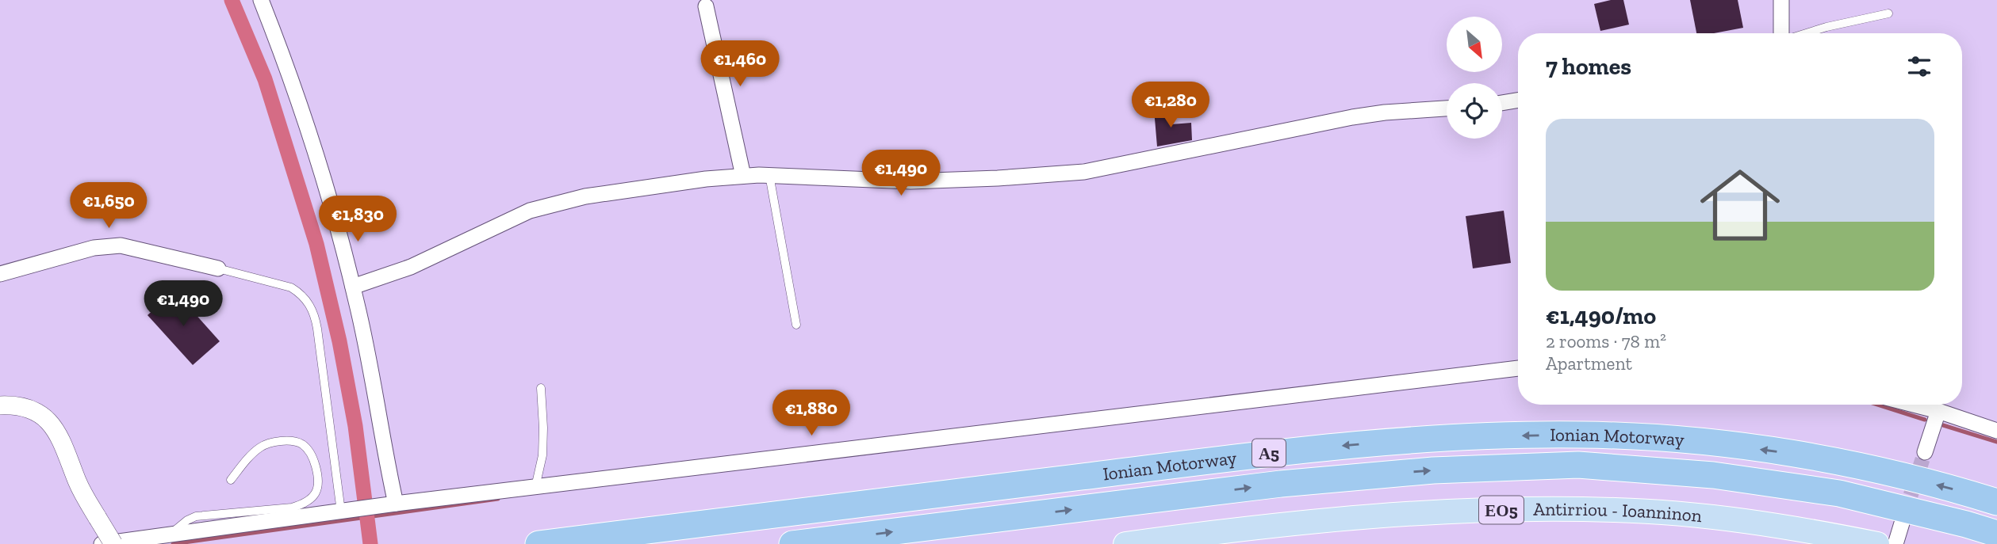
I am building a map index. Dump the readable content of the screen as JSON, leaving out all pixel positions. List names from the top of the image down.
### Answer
{
  "streets": {
    "highway": ["Ionian Motorway", "Α5"],
    "main road": ["ΕΟ5", "Antirriou - Ioanninon"]
  },
  "north": "bottom right",
  "page": {
    "heading": "7 homes",
    "price": [
      "€1,460",
      "€1,280",
      "€1,490",
      "€1,650",
      "€1,830",
      "€1,490",
      "€1,880"
    ],
    "list": [
      {
        "name": "€1,490/mo",
        "note": "2 rooms · 78 m² · Apartment"
      }
    ]
  }
}
